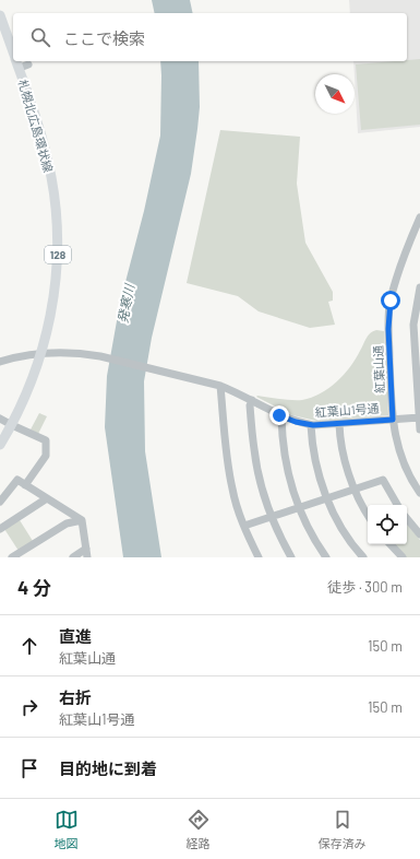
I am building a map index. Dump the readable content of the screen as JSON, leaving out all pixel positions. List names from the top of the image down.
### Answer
{
  "streets": {
    "main road": ["札幌北広島環状線", "128"],
    "street": ["紅葉山通", "紅葉山1号通"]
  },
  "crossings": [
    ["札幌北広島環状線", "紅葉山1号通"],
    ["紅葉山通", "紅葉山1号通"]
  ],
  "water": ["発寒川"],
  "north": "bottom right",
  "page": {
    "search": "ここで検索",
    "heading": ["4 分", "徒歩 · 300 m"],
    "list": [
      ["直進", "紅葉山通", "150 m"],
      ["右折", "紅葉山1号通", "150 m"],
      "目的地に到着"
    ],
    "nav": ["地図", "経路", "保存済み"]
  }
}
